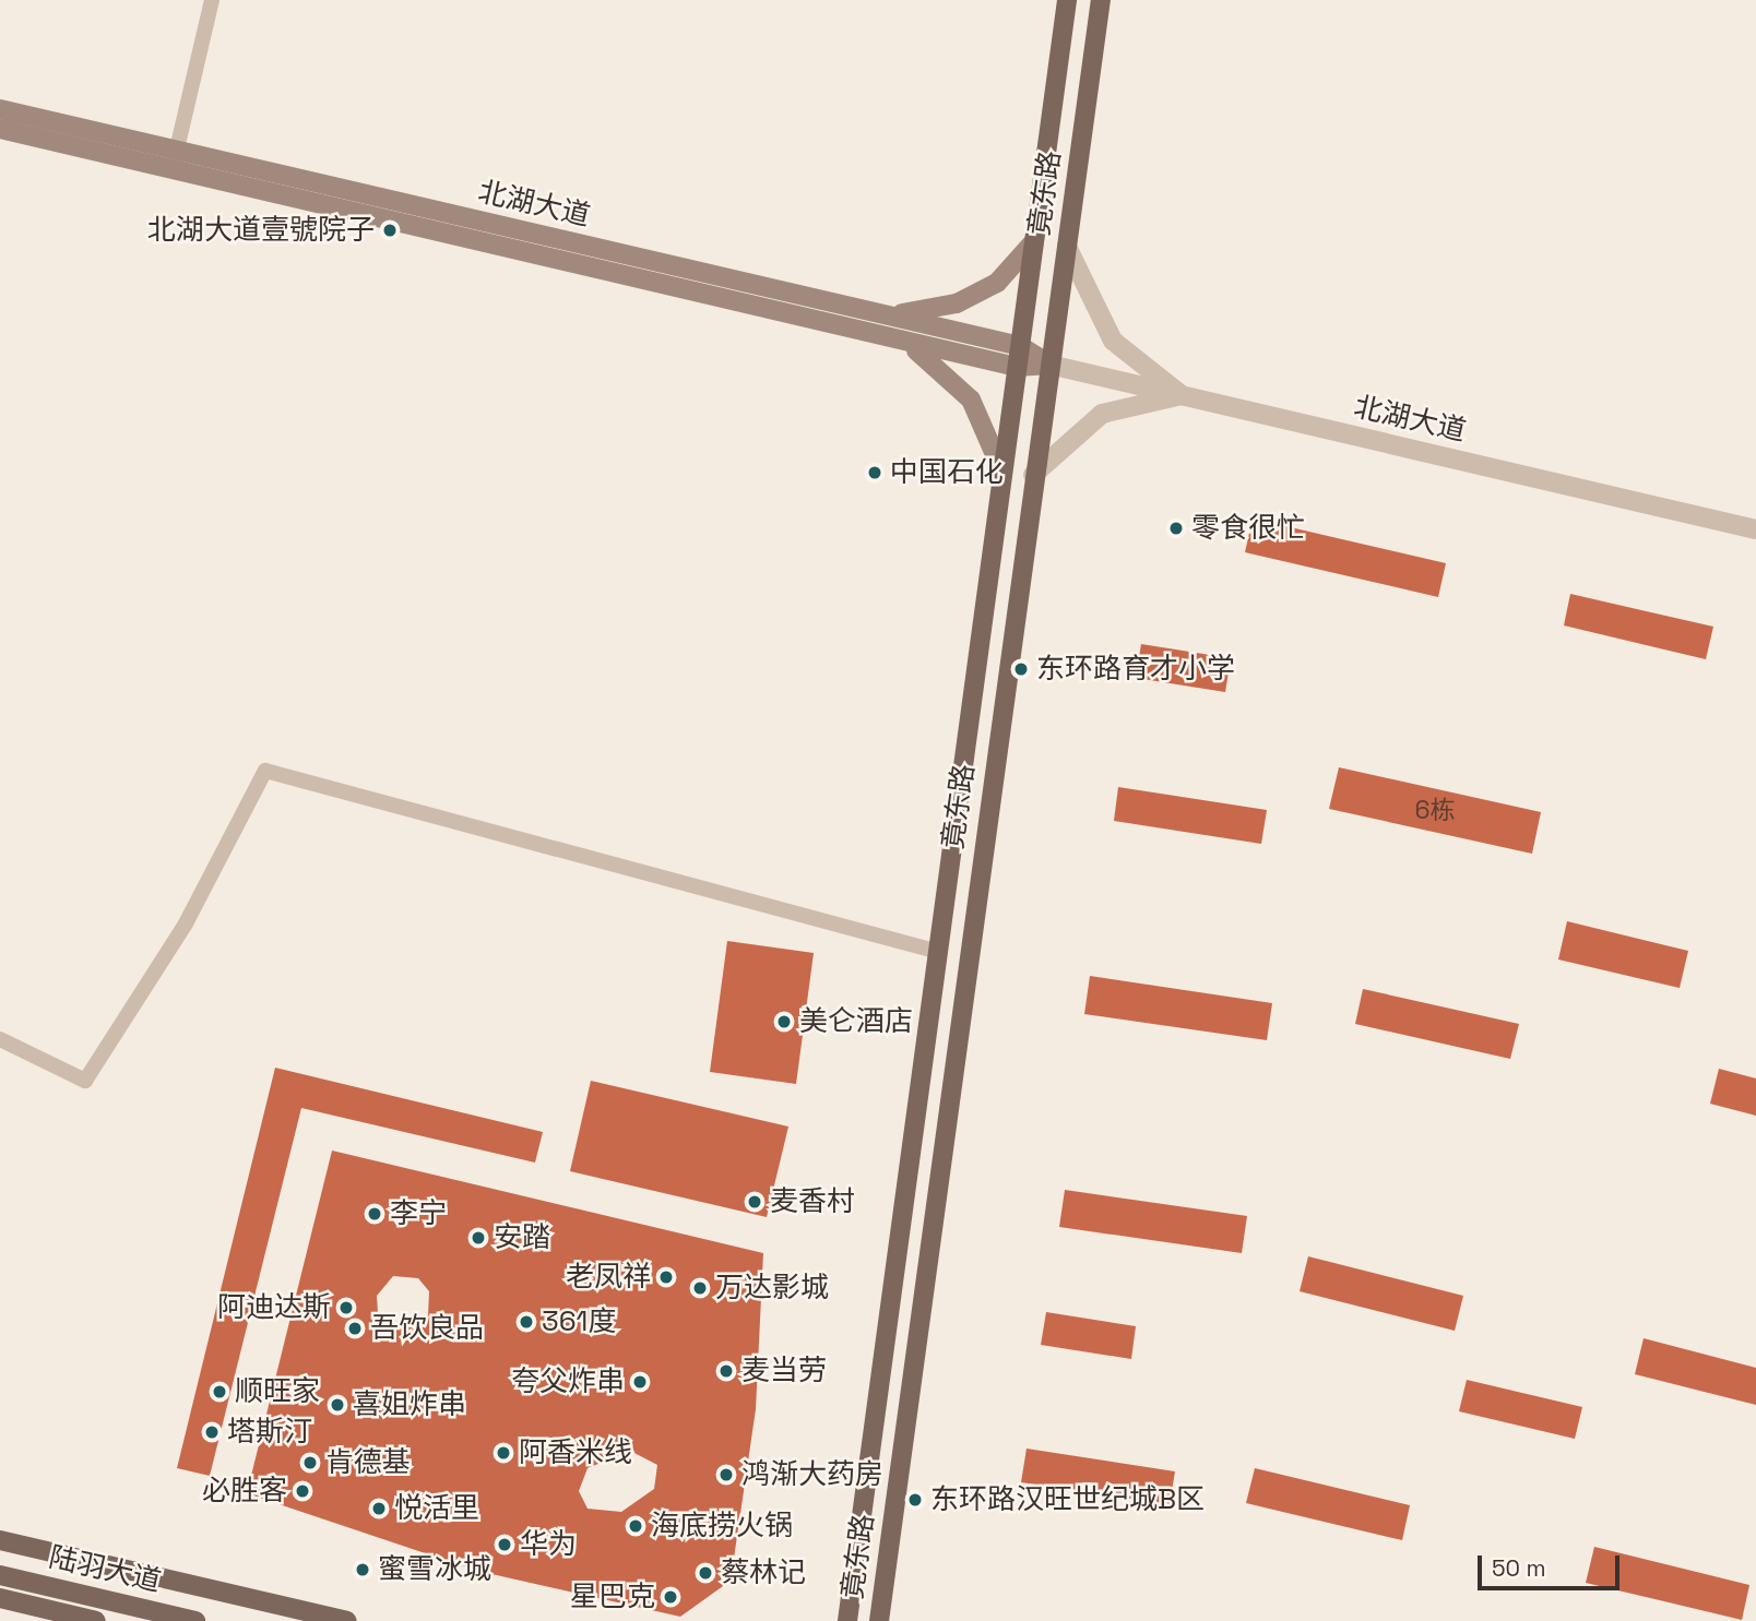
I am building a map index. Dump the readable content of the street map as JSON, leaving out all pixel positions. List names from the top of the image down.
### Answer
{
  "streets": {
    "main road": ["竟东路", "北湖大道", "陆羽大道"]
  },
  "crossings": [
    ["竟东路", "北湖大道"]
  ],
  "places": [
    "北湖大道壹號院子",
    "中国石化",
    "零食很忙",
    "东环路育才小学",
    "美仑酒店",
    "麦香村",
    "李宁",
    "安踏",
    "老凤祥",
    "万达影城",
    "阿迪达斯",
    "361度",
    "吾饮良品",
    "麦当劳",
    "夸父炸串",
    "顺旺家",
    "喜姐炸串",
    "塔斯汀",
    "阿香米线",
    "肯德基",
    "鸿渐大药房",
    "必胜客",
    "东环路汉旺世纪城B区",
    "悦活里",
    "海底捞火锅",
    "华为",
    "蜜雪冰城",
    "蔡林记",
    "星巴克"
  ],
  "house_numbers": ["6栋"],
  "scale_bar": "50 m"
}
